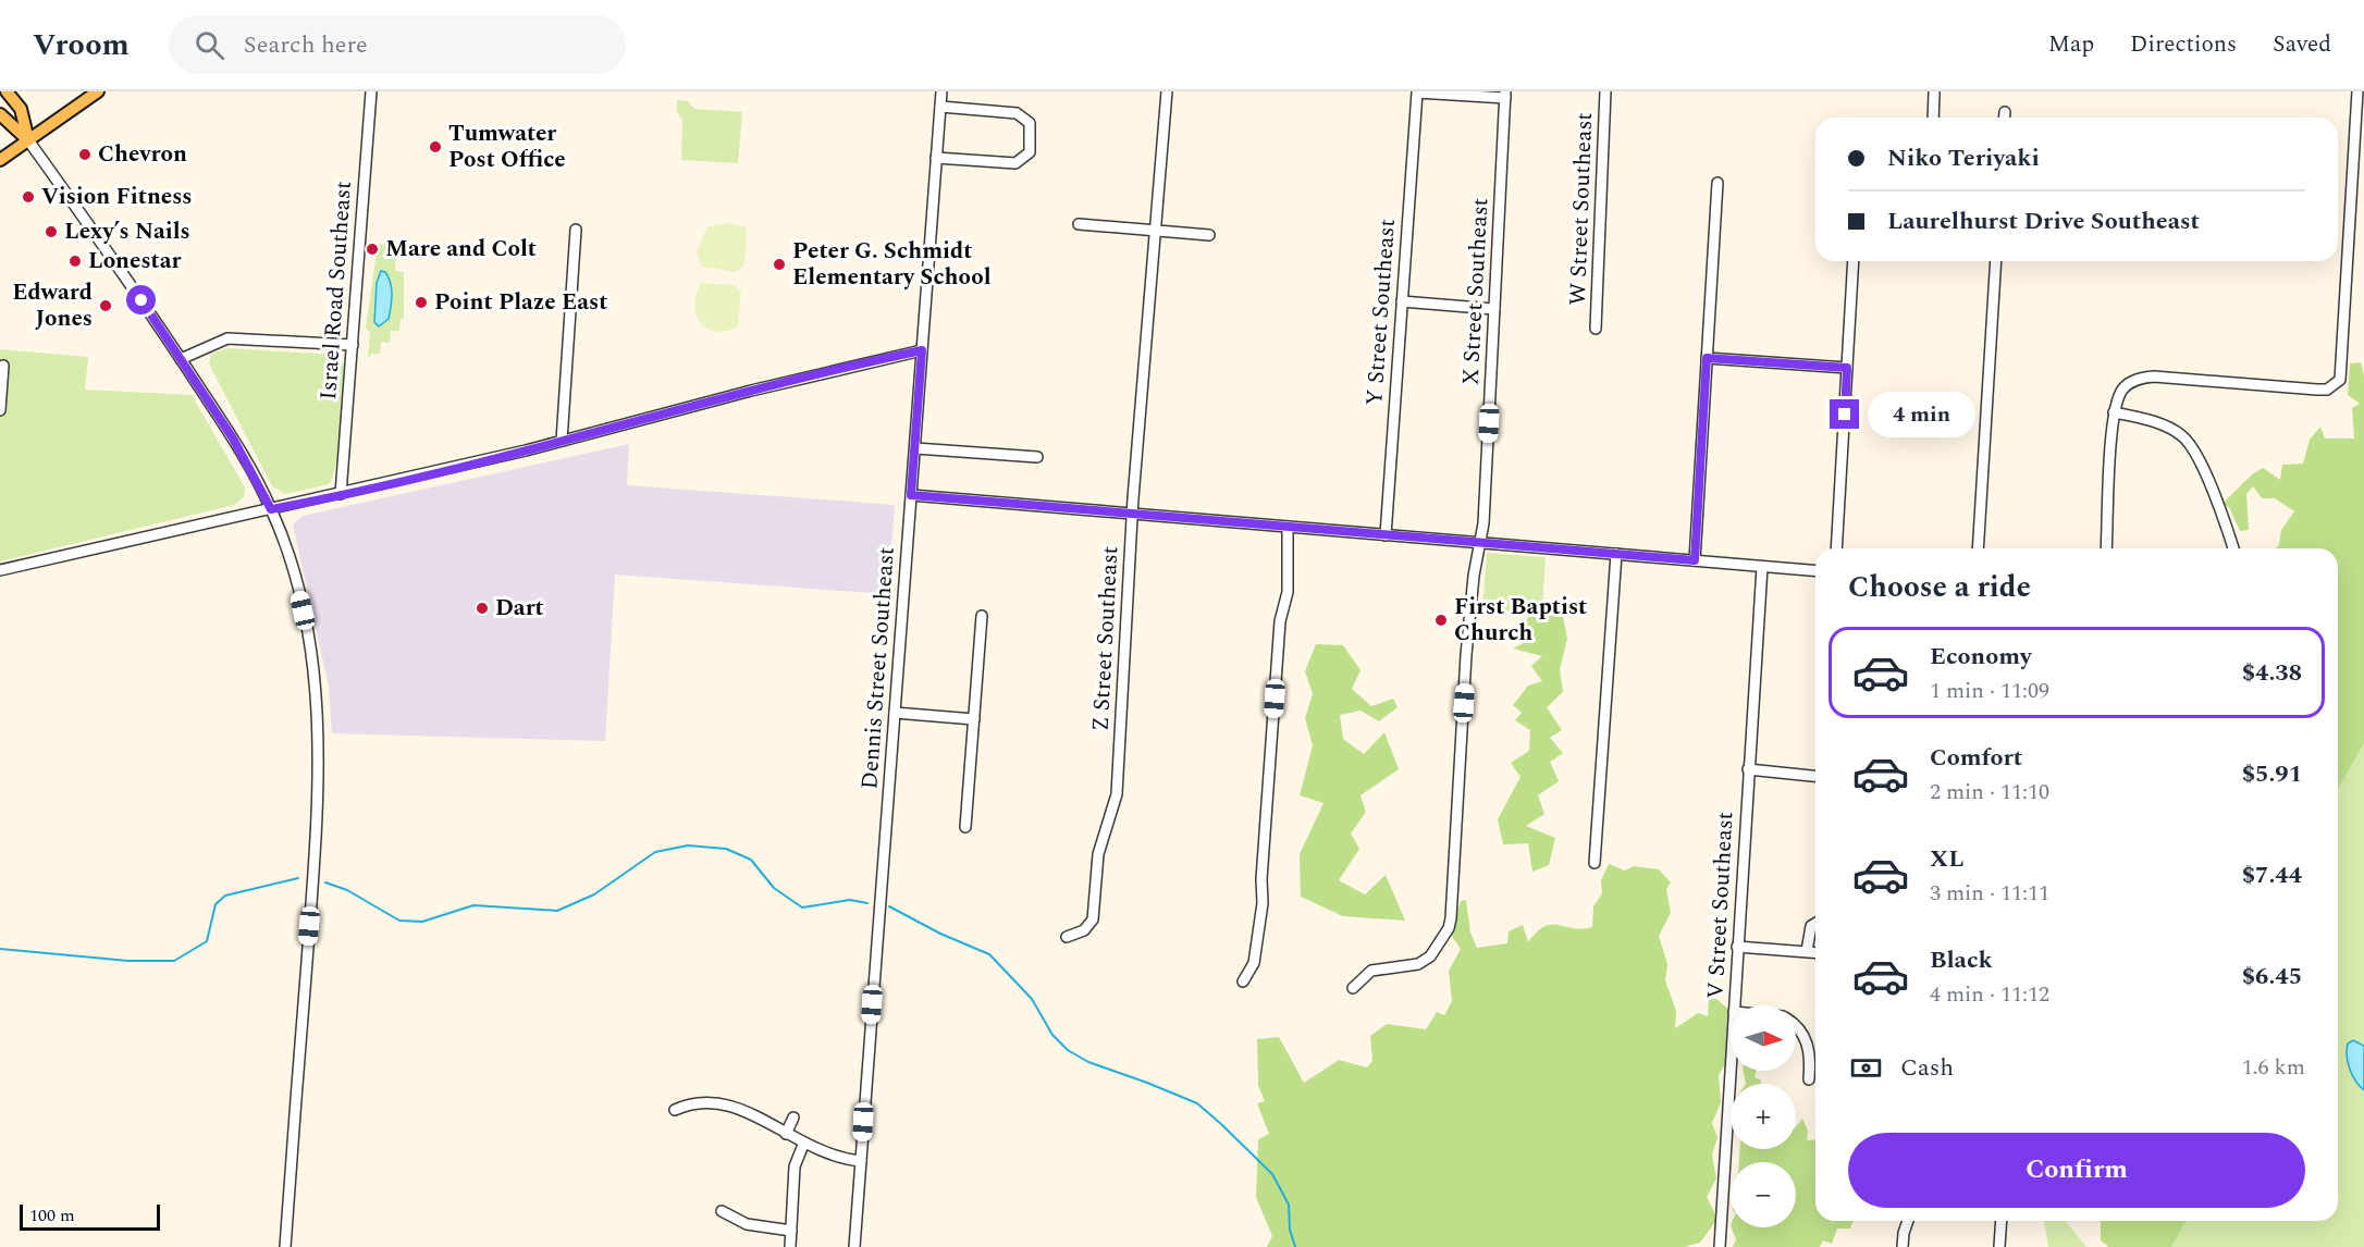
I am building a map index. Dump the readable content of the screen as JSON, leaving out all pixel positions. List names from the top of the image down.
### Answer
{
  "streets": {
    "street": [
      "W Street Southeast",
      "Israel Road Southeast",
      "X Street Southeast",
      "Y Street Southeast",
      "Z Street Southeast",
      "Dennis Street Southeast",
      "V Street Southeast"
    ]
  },
  "places": [
    "Tumwater Post Office",
    "Chevron",
    "Vision Fitness",
    "Lexy’s Nails",
    "Mare and Colt",
    "Lonestar",
    "Peter G. Schmidt Elementary School",
    "Point Plaze East",
    "Edward Jones",
    "Dart",
    "First Baptist Church"
  ],
  "scale_bar": "100 m",
  "north": "right",
  "page": {
    "header": "Vroom",
    "search": "Search here",
    "nav": ["Map", "Directions", "Saved"],
    "banner": ["Niko Teriyaki", "Laurelhurst Drive Southeast"],
    "bubble": "4 min",
    "heading": "Choose a ride",
    "list": [
      {
        "name": "Economy",
        "note": "1 min · 11:09",
        "value": "$4.38"
      },
      {
        "name": "Comfort",
        "note": "2 min · 11:10",
        "value": "$5.91"
      },
      {
        "name": "XL",
        "note": "3 min · 11:11",
        "value": "$7.44"
      },
      {
        "name": "Black",
        "note": "4 min · 11:12",
        "value": "$6.45"
      }
    ],
    "map_buttons": ["+", "−"],
    "pay": ["Cash", "1.6 km"],
    "buttons": "Confirm",
    "scale": "100 m"
  }
}
